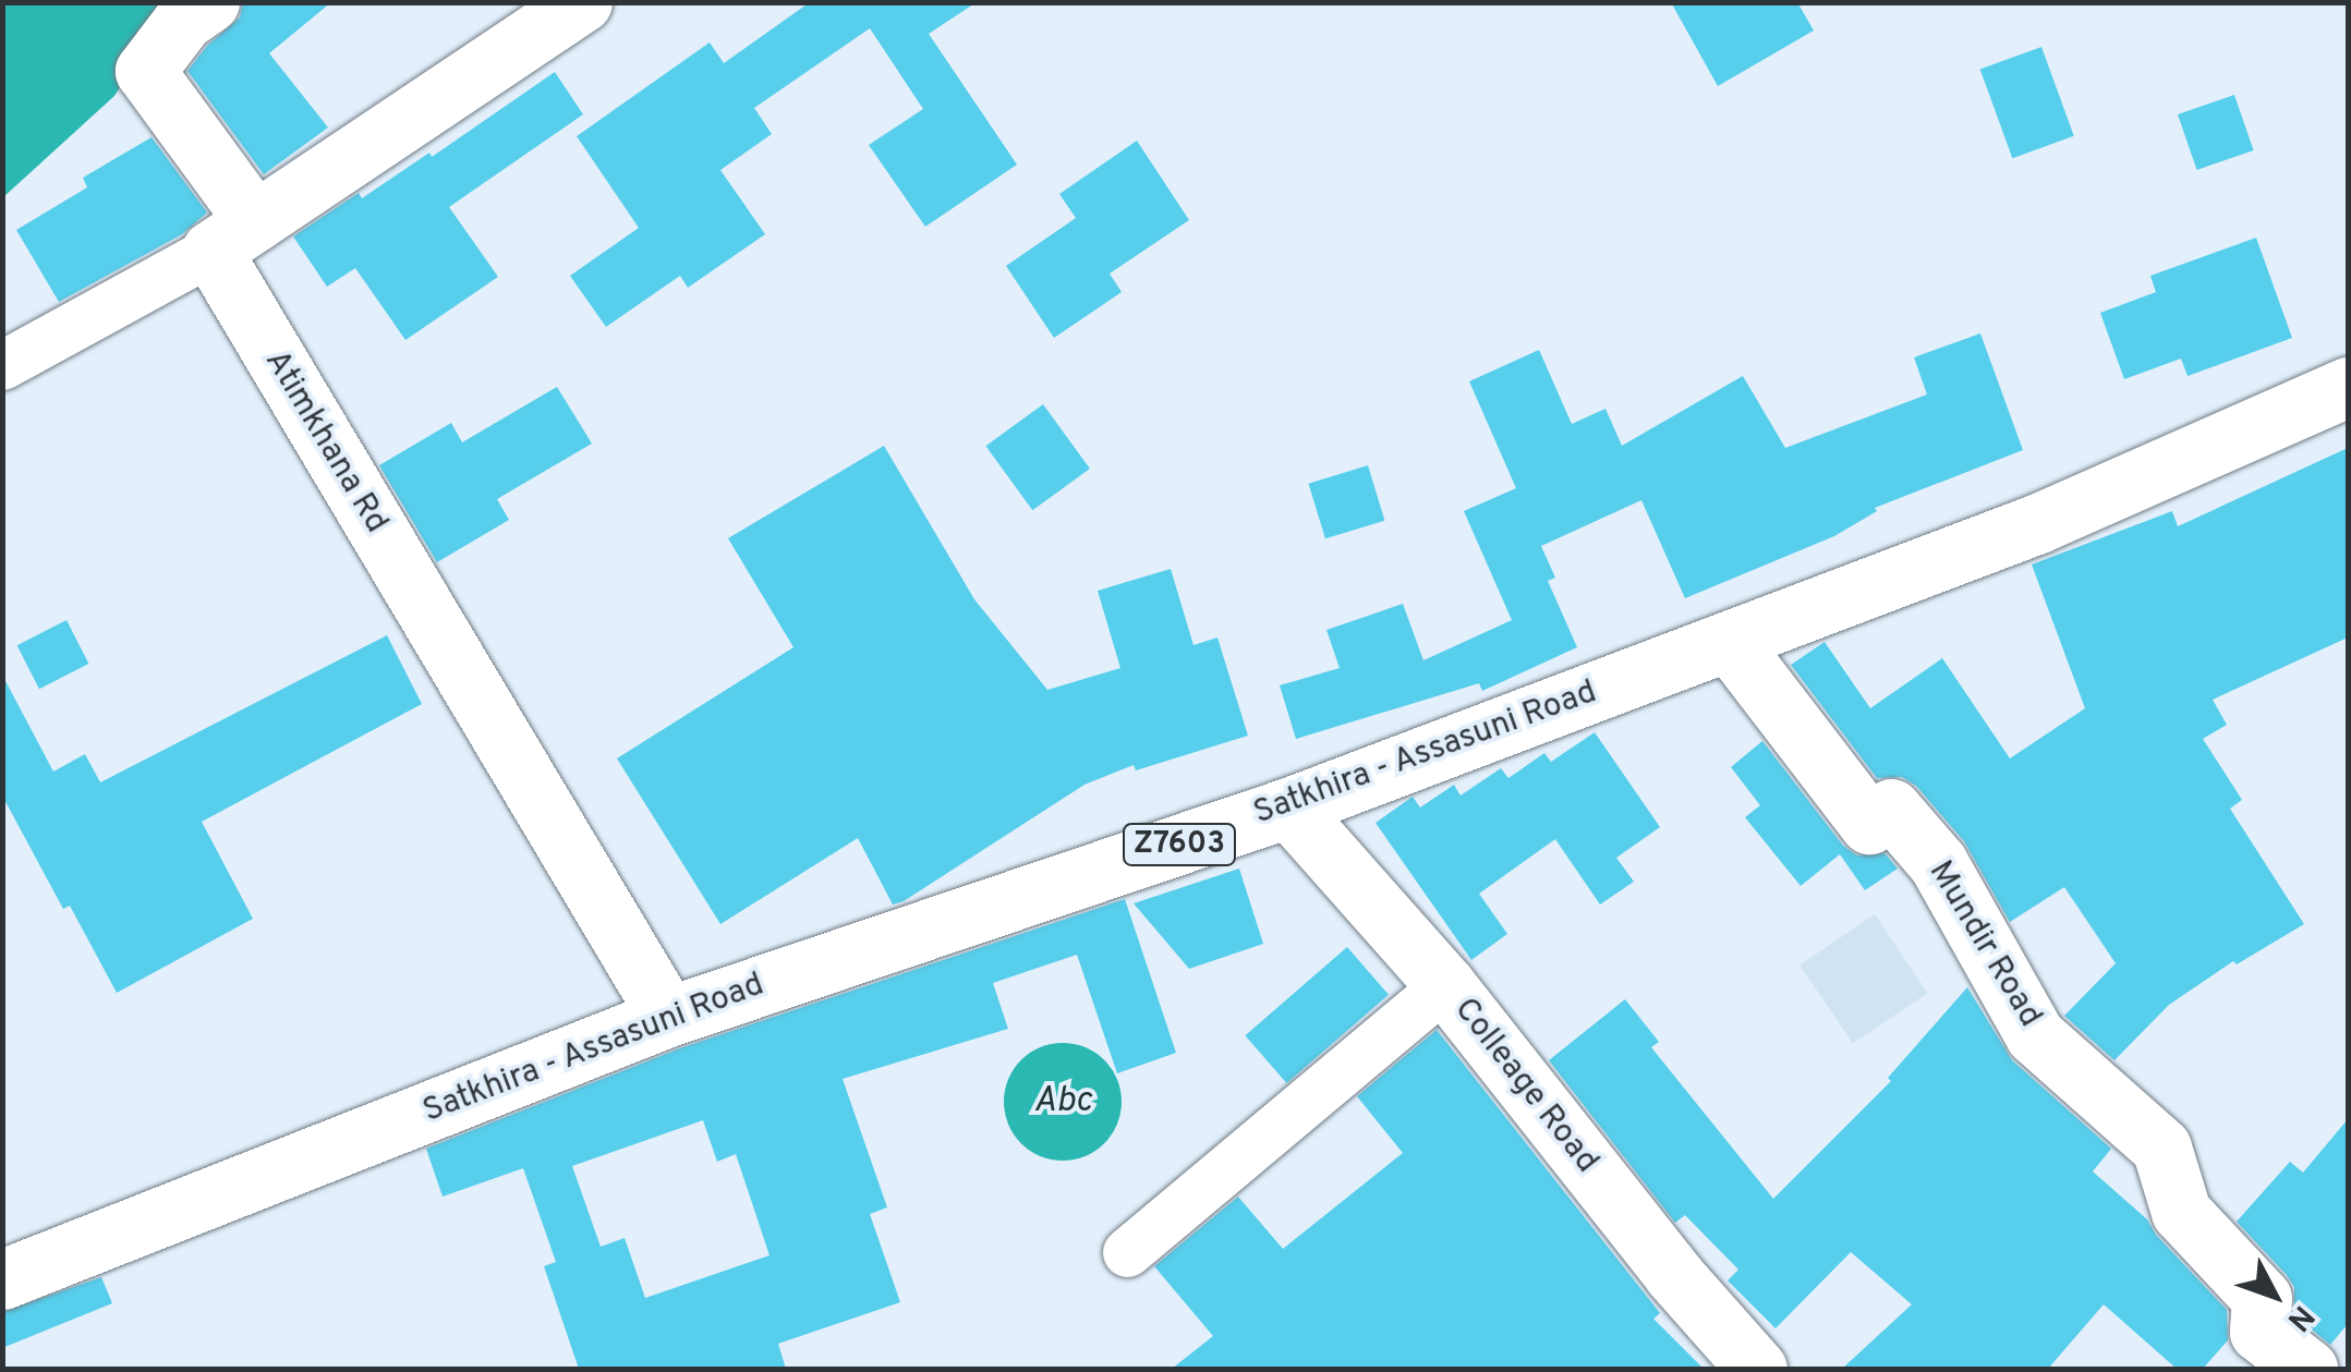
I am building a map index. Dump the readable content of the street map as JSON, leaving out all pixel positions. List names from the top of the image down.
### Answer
{
  "streets": {
    "street": [
      "Atimkhana Rd",
      "Satkhira - Assasuni Road",
      "Z7603",
      "Mundir Road",
      "Colleage Road"
    ]
  },
  "crossings": [
    ["Atimkhana Rd", "Satkhira - Assasuni Road"],
    ["Satkhira - Assasuni Road", "Mundir Road"],
    ["Satkhira - Assasuni Road", "Colleage Road"]
  ],
  "water": ["Abc"],
  "north": "bottom right"
}
